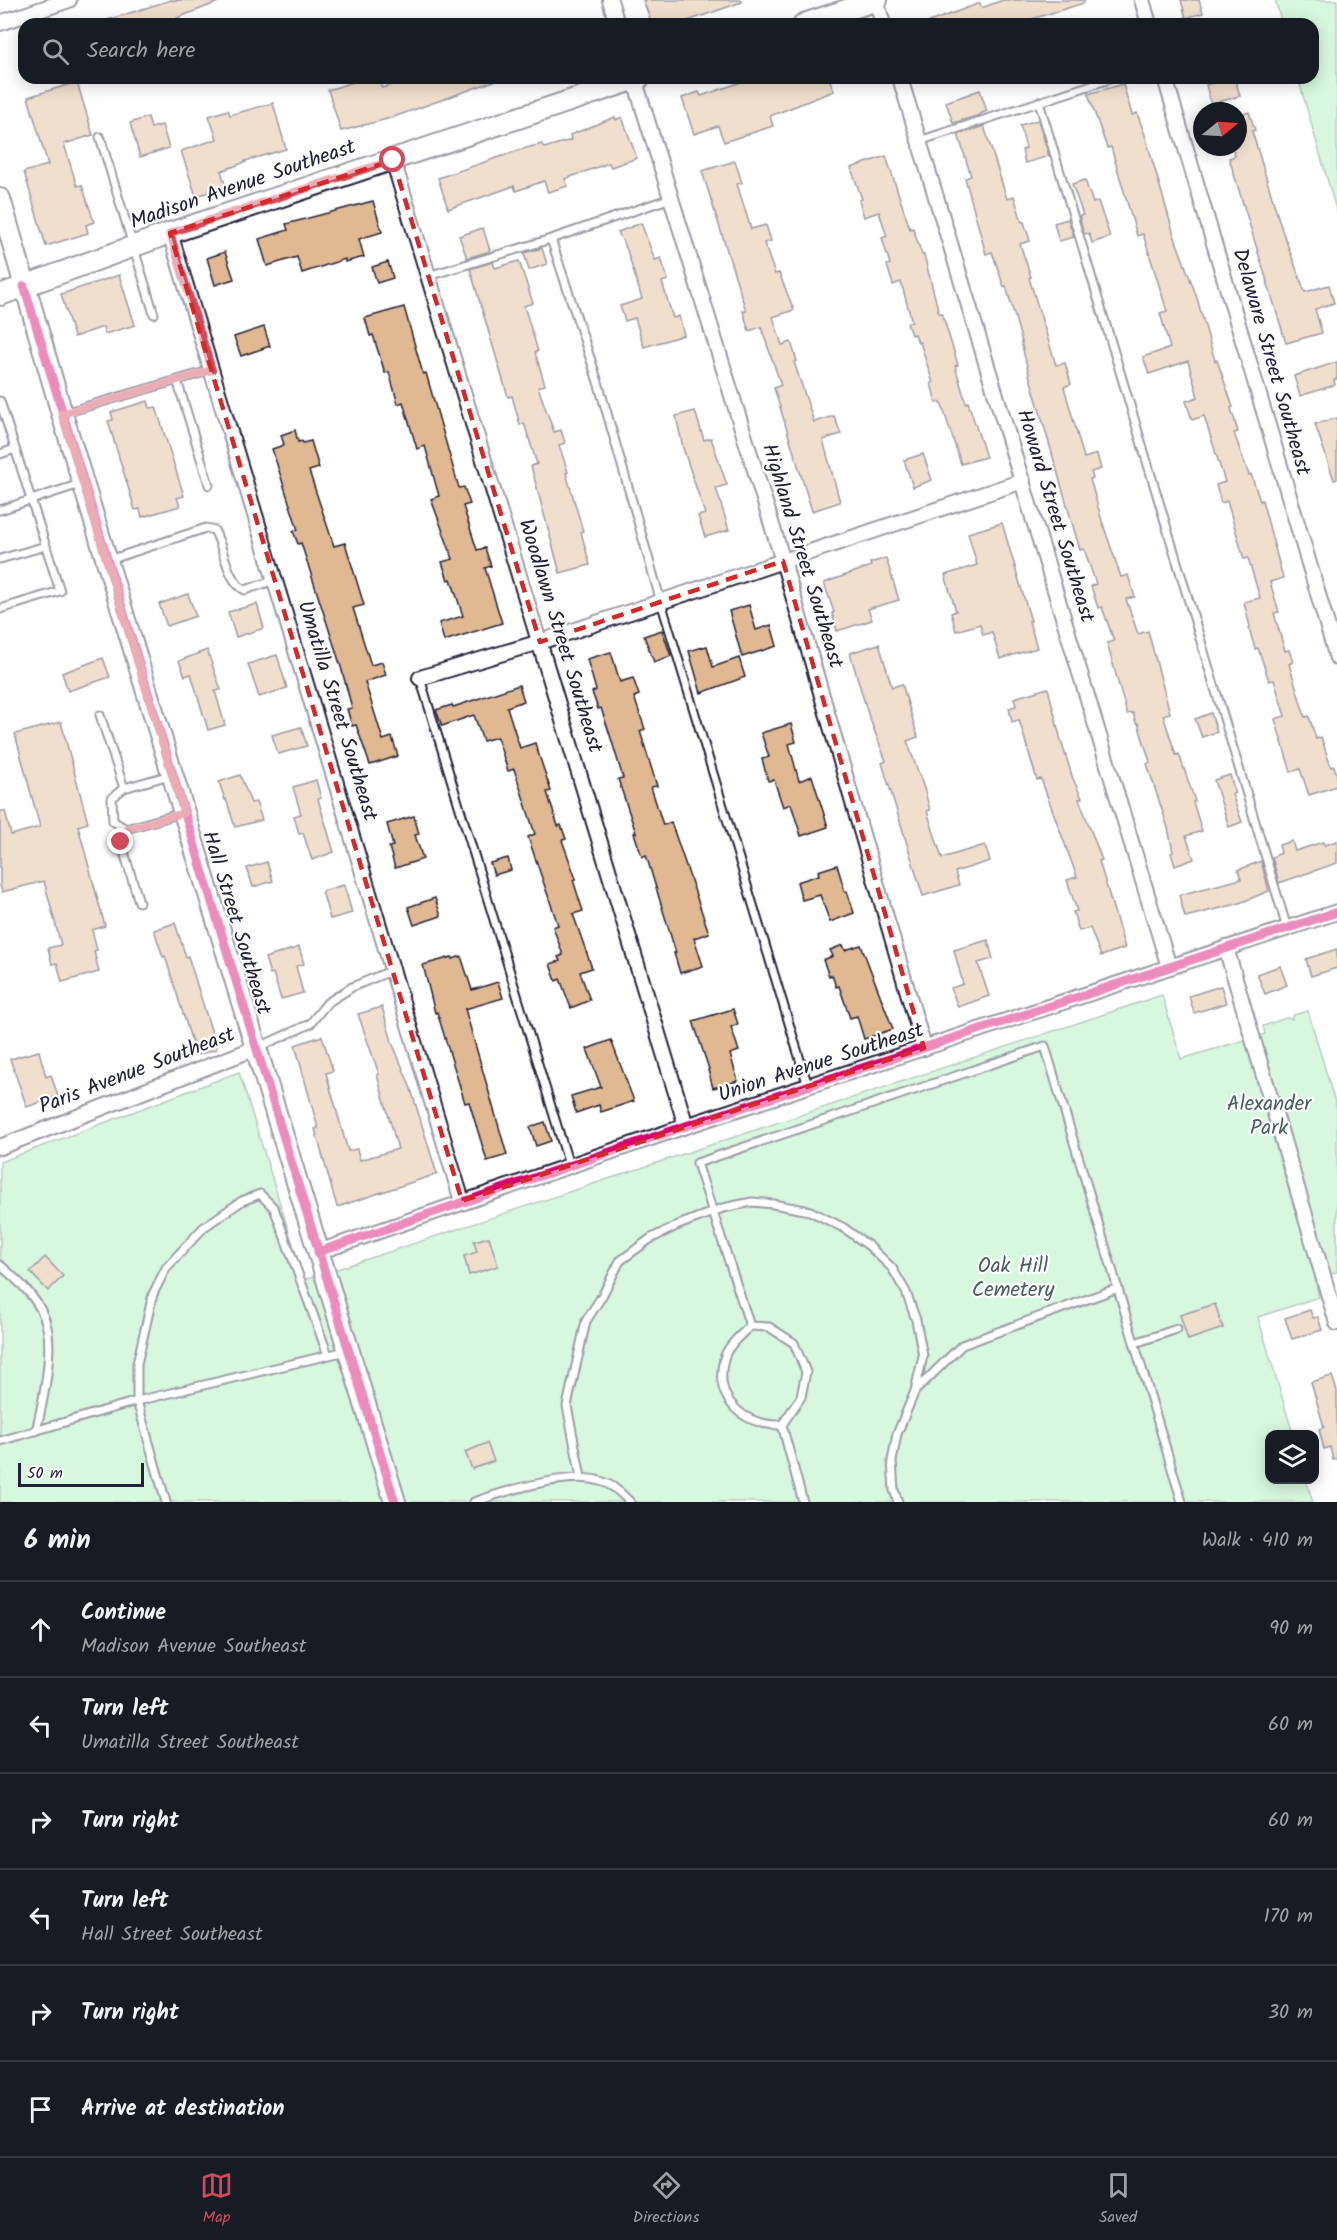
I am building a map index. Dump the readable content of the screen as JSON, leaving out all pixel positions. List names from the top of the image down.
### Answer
{
  "streets": {
    "main road": ["Madison Avenue Southeast", "Hall Street Southeast"],
    "street": [
      "Delaware Street Southeast",
      "Howard Street Southeast",
      "Highland Street Southeast",
      "Woodlawn Street Southeast",
      "Umatilla Street Southeast",
      "Union Avenue Southeast",
      "Paris Avenue Southeast"
    ]
  },
  "crossings": [
    ["Madison Avenue Southeast", "Woodlawn Street Southeast"],
    ["Madison Avenue Southeast", "Umatilla Street Southeast"],
    ["Madison Avenue Southeast", "Hall Street Southeast"],
    ["Howard Street Southeast", "Union Avenue Southeast"],
    ["Highland Street Southeast", "Union Avenue Southeast"],
    ["Woodlawn Street Southeast", "Union Avenue Southeast"],
    ["Umatilla Street Southeast", "Union Avenue Southeast"],
    ["Hall Street Southeast", "Union Avenue Southeast"],
    ["Hall Street Southeast", "Paris Avenue Southeast"]
  ],
  "parks": ["Alexander Park", "Oak Hill Cemetery"],
  "scale_bar": "50 m",
  "north": "right",
  "page": {
    "search": "Search here",
    "scale": "50 m",
    "heading": ["6 min", "Walk · 410 m"],
    "list": [
      ["Continue", "Madison Avenue Southeast", "90 m"],
      ["Turn left", "Umatilla Street Southeast", "60 m"],
      ["Turn right", "60 m"],
      ["Turn left", "Hall Street Southeast", "170 m"],
      ["Turn right", "30 m"],
      "Arrive at destination"
    ],
    "nav": ["Map", "Directions", "Saved"]
  }
}
